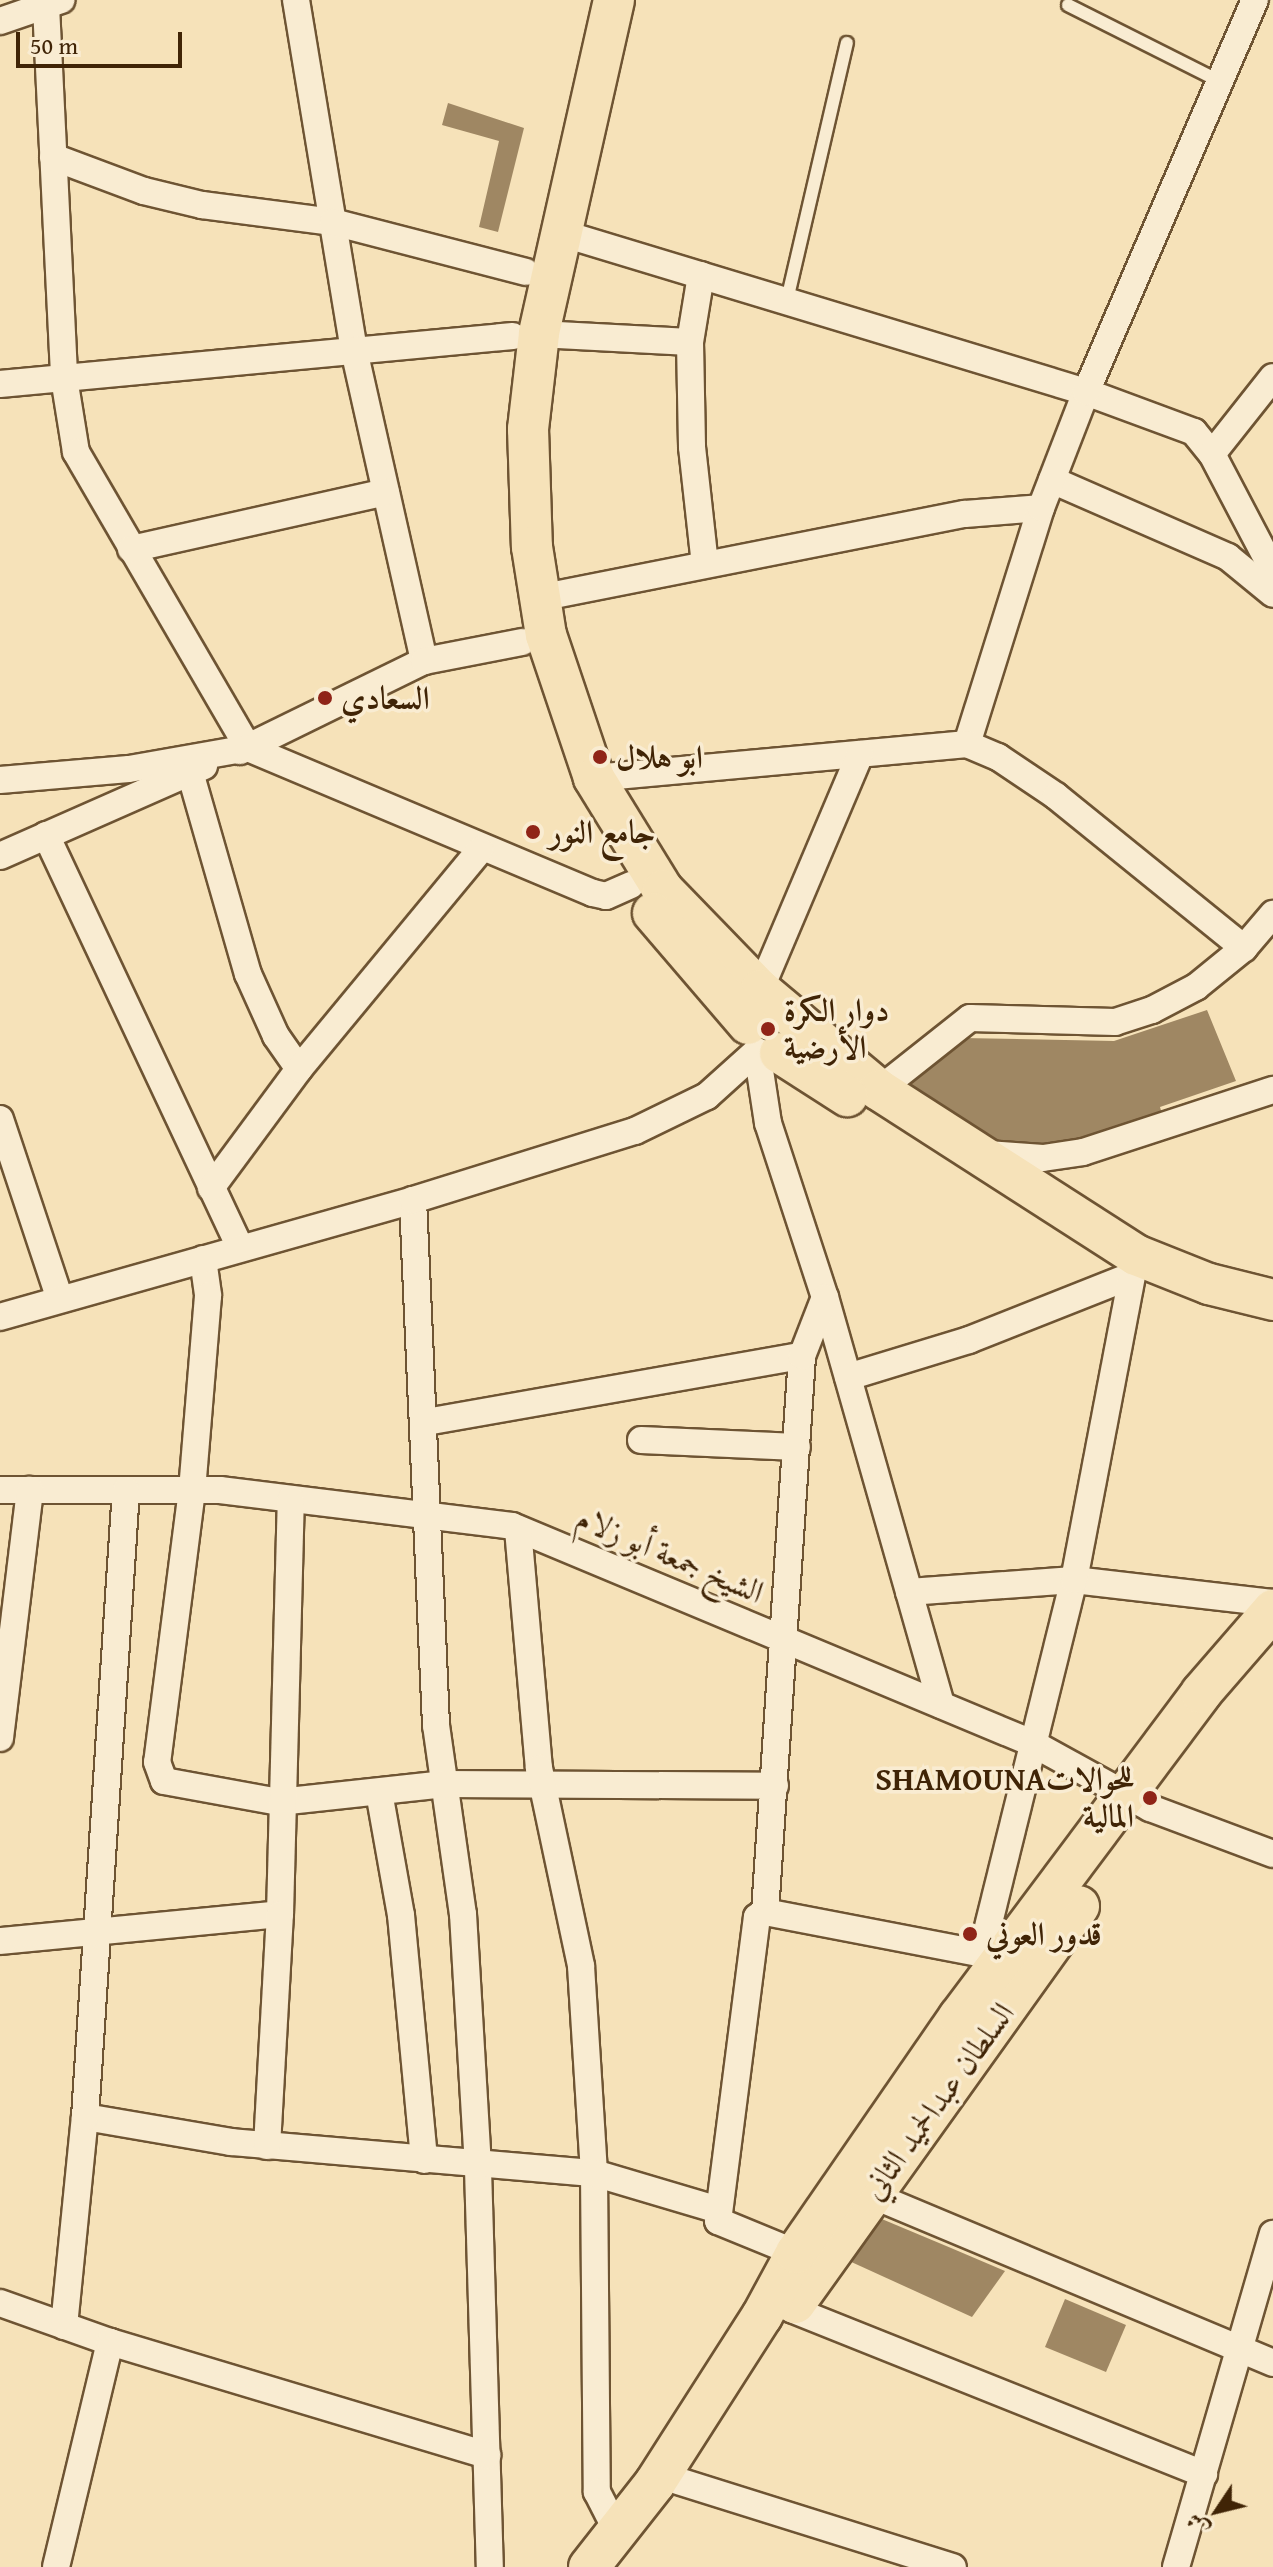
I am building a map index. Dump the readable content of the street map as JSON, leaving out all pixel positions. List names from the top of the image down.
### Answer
{
  "streets": {
    "main road": ["السلطان عبدالحميد الثاني"],
    "street": ["الشيخ جمعة أبو زلام"]
  },
  "crossings": [
    ["الشيخ جمعة أبو زلام", "السلطان عبدالحميد الثاني"]
  ],
  "places": [
    "السعادي",
    "ابو هلال",
    "جامع النور",
    "دوار الكرة الأرضية",
    "SHAMOUNAللحوالات المالية",
    "قدور العوني"
  ],
  "scale_bar": "50 m",
  "north": "bottom left"
}
